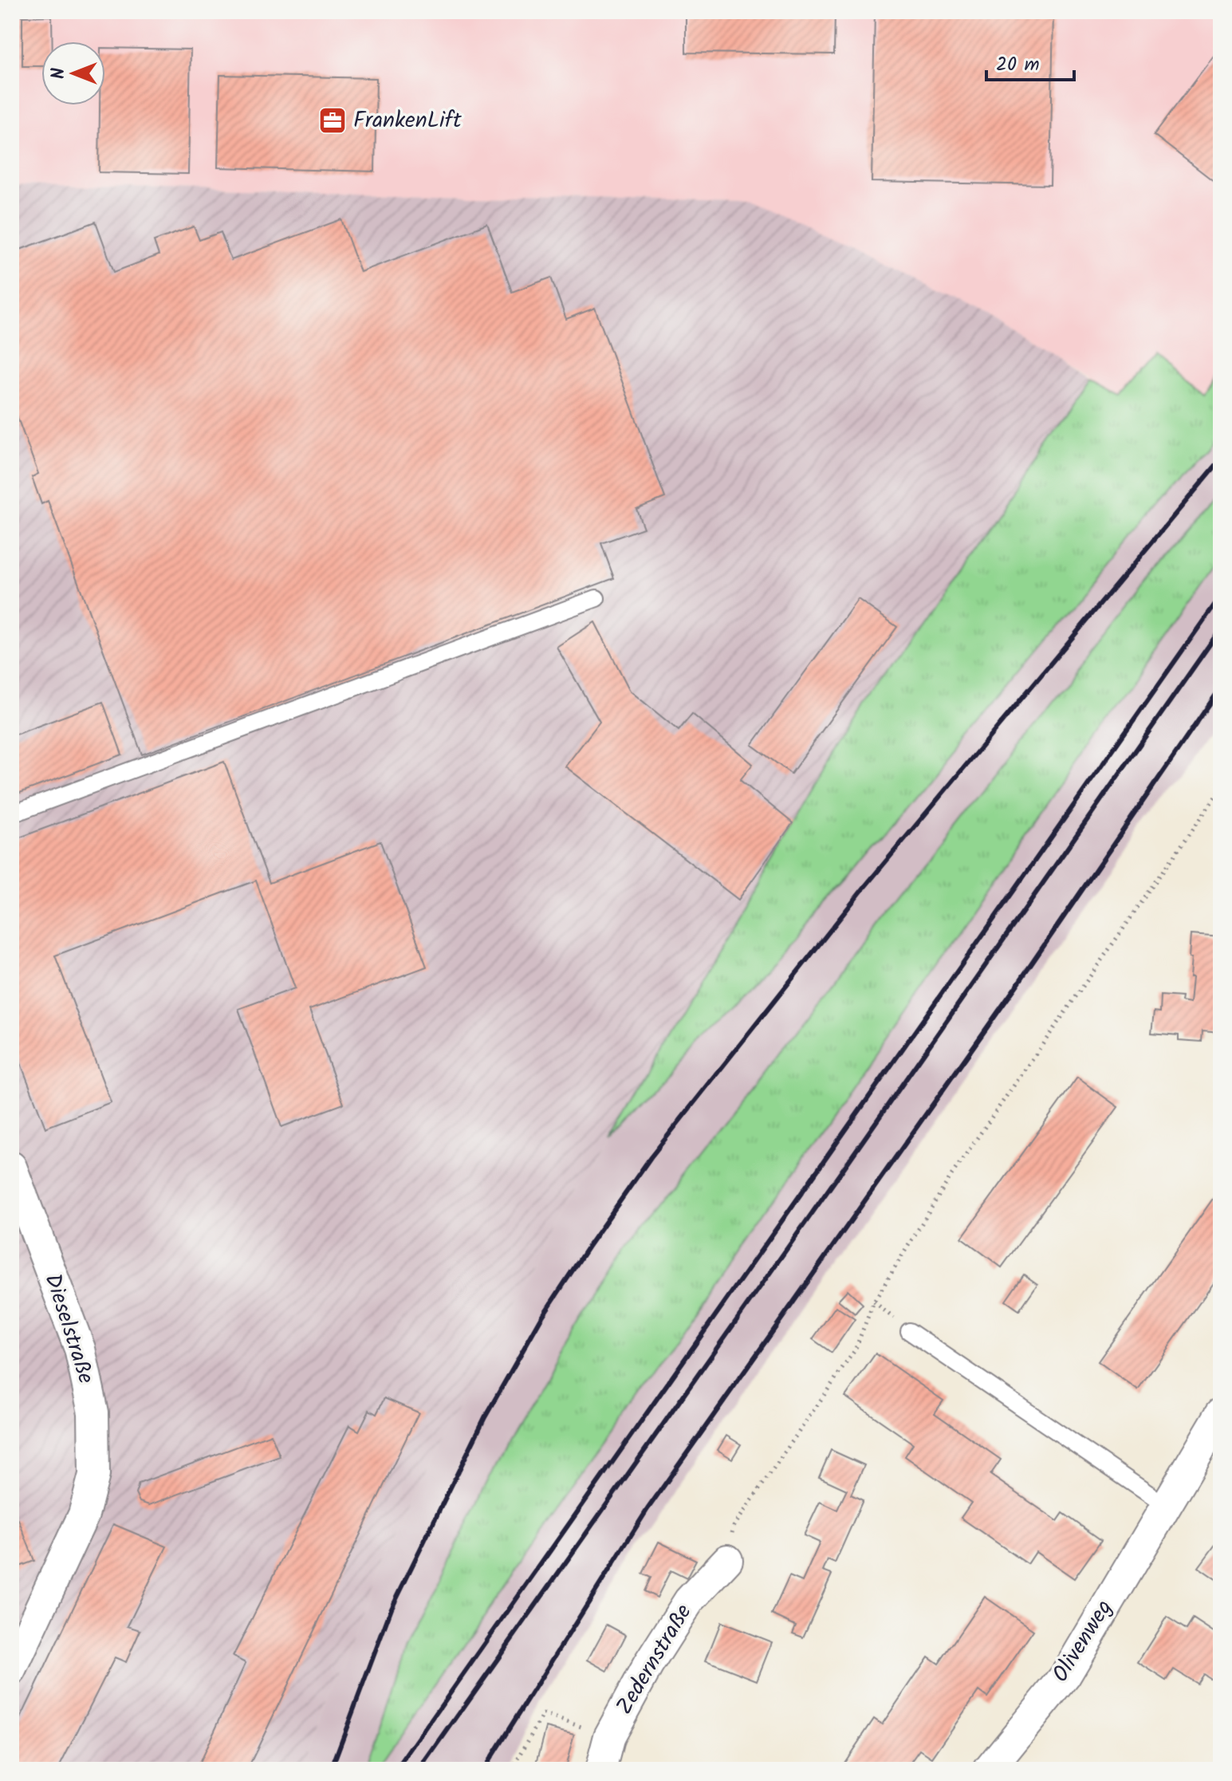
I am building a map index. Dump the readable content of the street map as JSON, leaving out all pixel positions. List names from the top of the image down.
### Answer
{
  "streets": {
    "street": ["Dieselstraße", "Olivenweg", "Zedernstraße"]
  },
  "places": {
    "office": ["FrankenLift"]
  },
  "scale_bar": "20 m",
  "north": "left"
}
